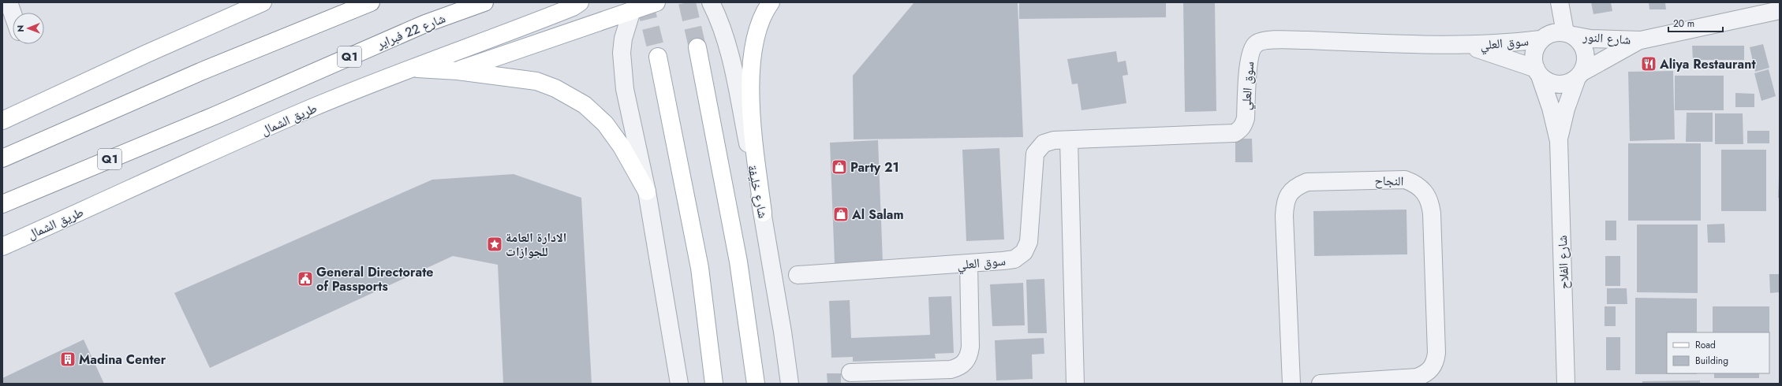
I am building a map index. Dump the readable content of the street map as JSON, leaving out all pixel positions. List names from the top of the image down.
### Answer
{
  "streets": {
    "main road": ["شارع 22 فبراير", "Q1", "طريق الشمال"],
    "street": [
      "شارع النور",
      "سوق العلي",
      "النجاح",
      "شارع خليفة",
      "شارع الفلاح"
    ]
  },
  "crossings": [
    ["شارع النور", "سوق العلي"],
    ["شارع النور", "شارع الفلاح"],
    ["سوق العلي", "شارع الفلاح"]
  ],
  "places": {
    "restaurant": ["Aliya Restaurant"],
    "shop": ["Party 21", "Al Salam"],
    "place": ["الادارة العامة للجوازات"],
    "public building": ["General Directorate of Passports"],
    "building": ["Madina Center"]
  },
  "legend": ["Road", "Building"],
  "scale_bar": "20 m",
  "north": "left"
}
